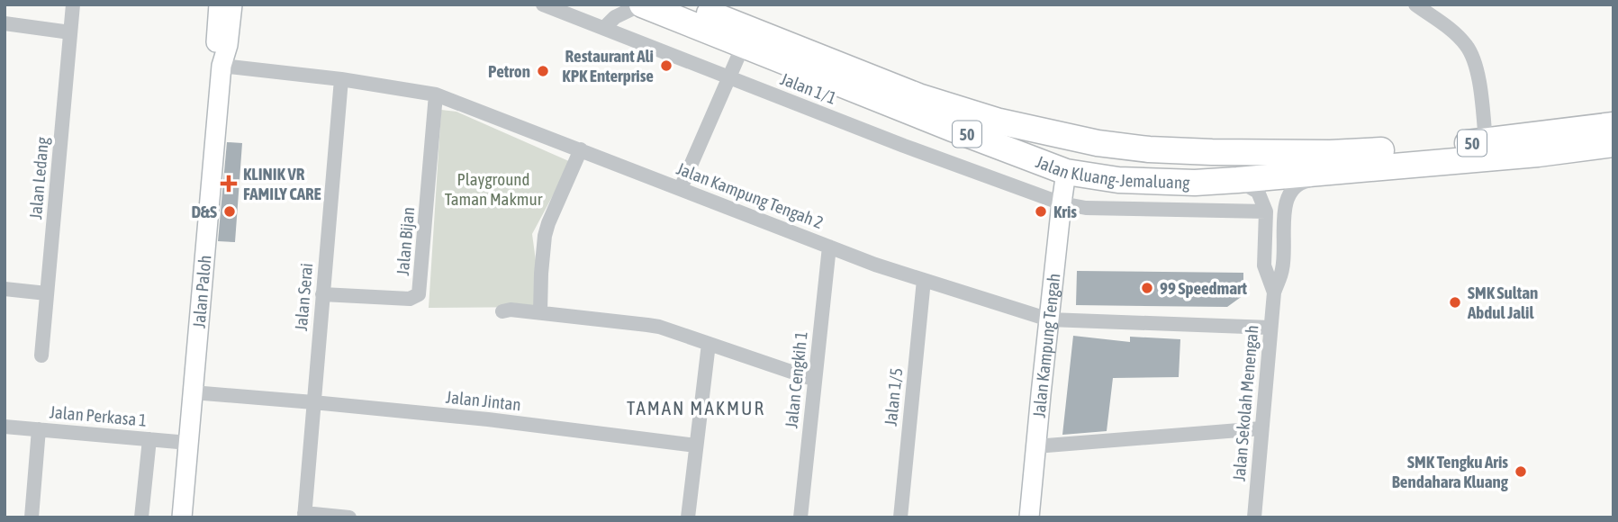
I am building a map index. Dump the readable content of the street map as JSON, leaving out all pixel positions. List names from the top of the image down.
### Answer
{
  "streets": {
    "highway": ["50", "Jalan Kluang-Jemaluang"],
    "main road": ["Jalan Paloh", "Jalan Kampung Tengah"],
    "street": [
      "Jalan 1/1",
      "Jalan Ledang",
      "Jalan Kampung Tengah 2",
      "Jalan Bijan",
      "Jalan Serai",
      "Jalan Cengkih 1",
      "Jalan 1/5",
      "Jalan Jintan",
      "Jalan Sekolah Menengah",
      "Jalan Perkasa 1"
    ]
  },
  "crossings": [
    ["Jalan 1/1", "Jalan Kampung Tengah"],
    ["Jalan 1/1", "Jalan Sekolah Menengah"],
    ["Jalan Kluang-Jemaluang", "Jalan Kampung Tengah"],
    ["Jalan Kluang-Jemaluang", "Jalan Sekolah Menengah"],
    ["Jalan Kampung Tengah 2", "Jalan Bijan"],
    ["Jalan Kampung Tengah 2", "Jalan Paloh"],
    ["Jalan Kampung Tengah 2", "Jalan Serai"],
    ["Jalan Kampung Tengah 2", "Jalan Kampung Tengah"],
    ["Jalan Kampung Tengah 2", "Jalan Cengkih 1"],
    ["Jalan Kampung Tengah 2", "Jalan 1/5"],
    ["Jalan Kampung Tengah 2", "Jalan Sekolah Menengah"],
    ["Jalan Bijan", "Jalan Serai"],
    ["Jalan Paloh", "Jalan Jintan"],
    ["Jalan Paloh", "Jalan Perkasa 1"],
    ["Jalan Serai", "Jalan Jintan"]
  ],
  "districts": ["TAMAN MAKMUR"],
  "parks": ["Playground Taman Makmur"],
  "places": {
    "other": [
      "Restaurant Ali KPK Enterprise",
      "Petron",
      "D&S",
      "Kris",
      "99 Speedmart",
      "SMK Sultan Abdul Jalil",
      "SMK Tengku Aris Bendahara Kluang"
    ],
    "health": ["KLINIK VR FAMILY CARE"]
  }
}
